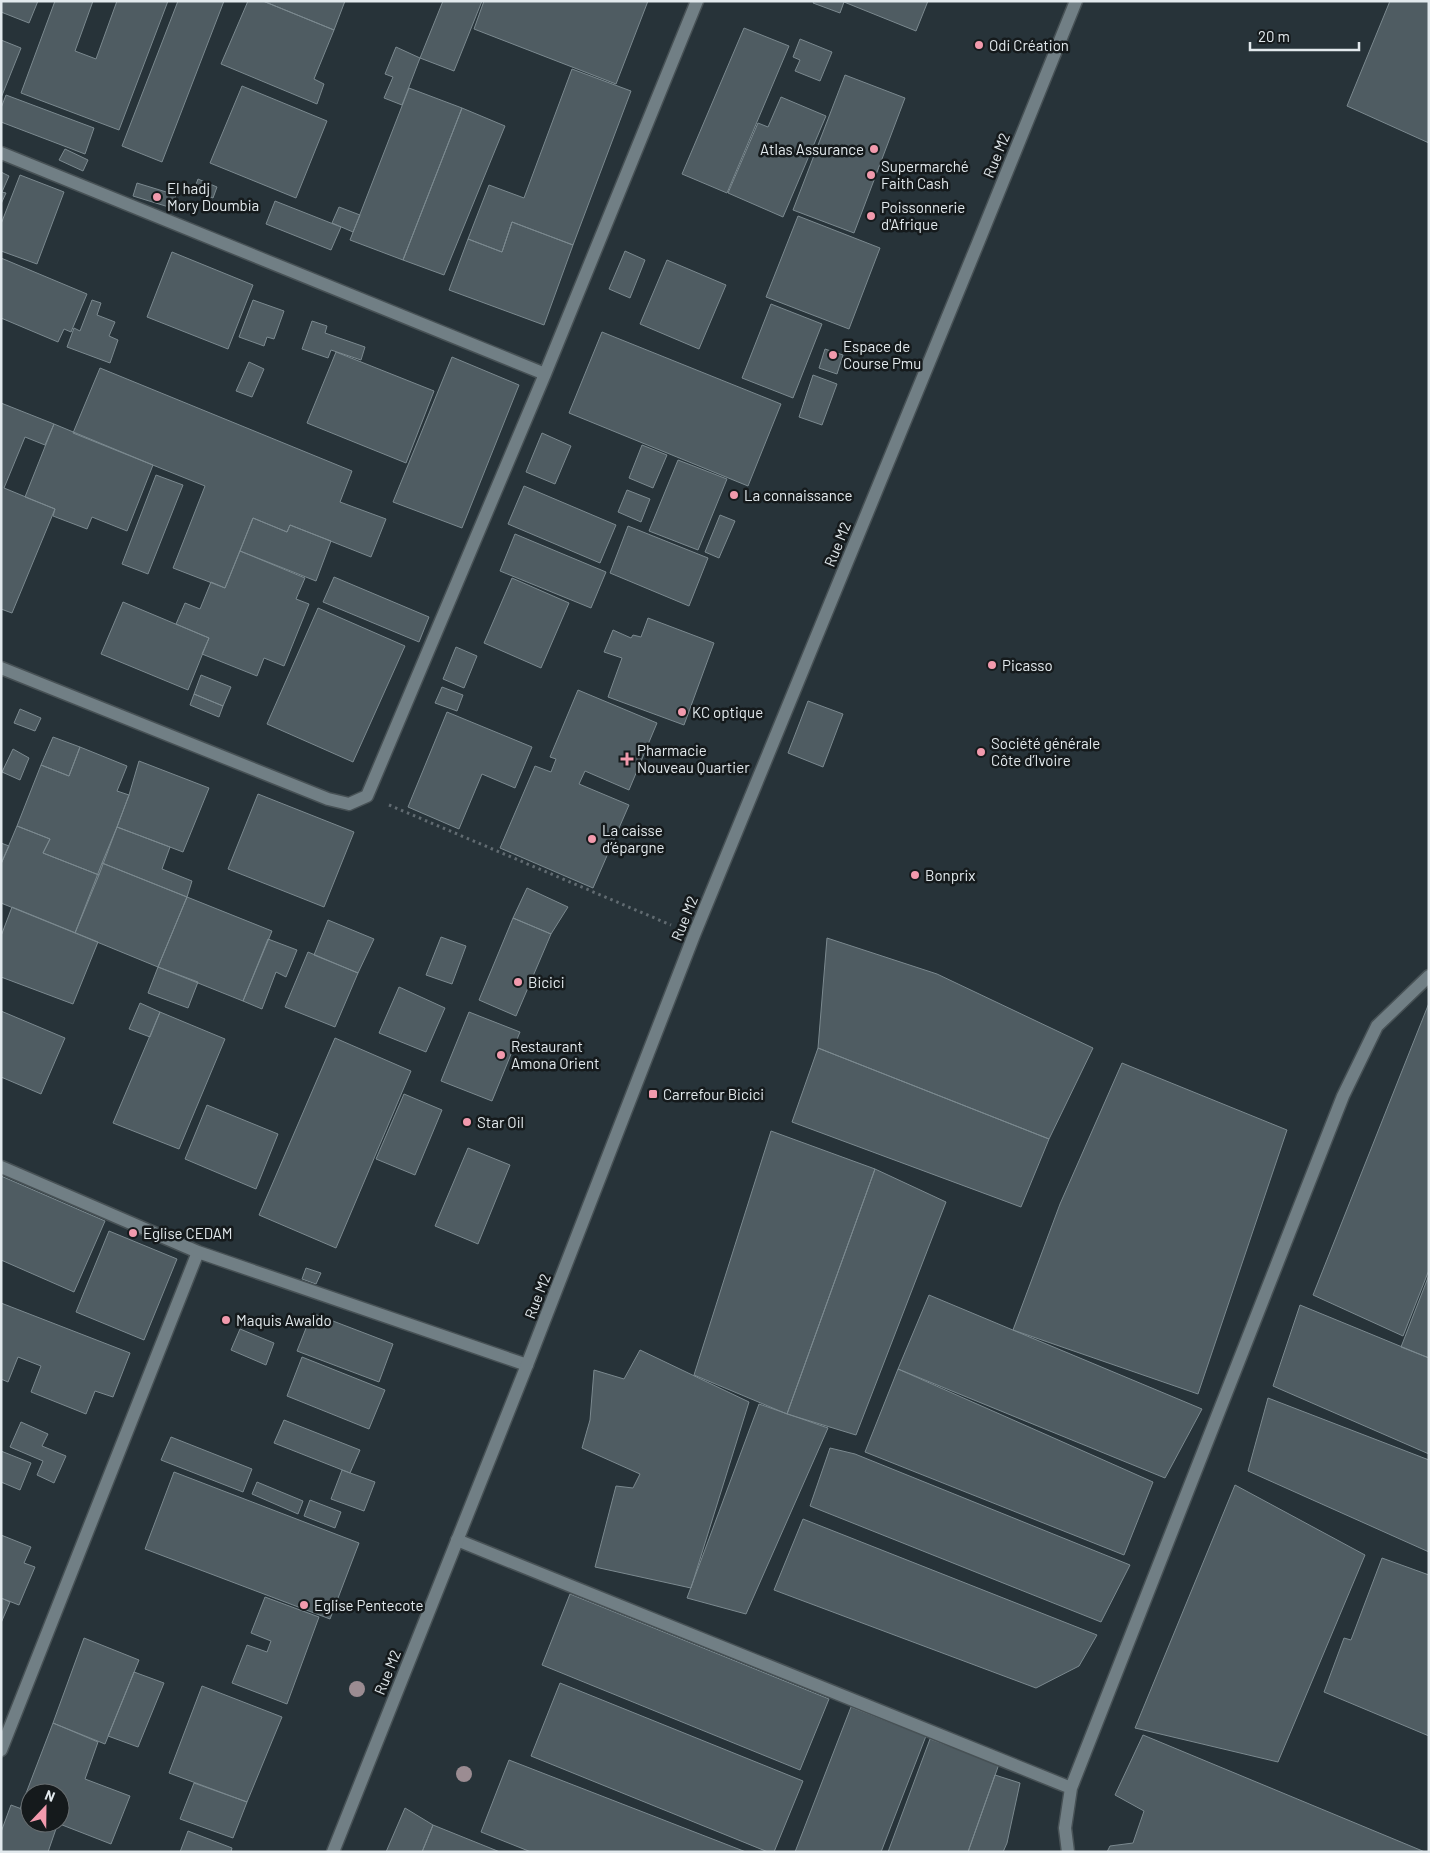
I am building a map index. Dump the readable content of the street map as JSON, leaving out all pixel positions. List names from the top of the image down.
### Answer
{
  "streets": {
    "street": ["Rue M2"]
  },
  "places": {
    "other": [
      "Odi Création",
      "Atlas Assurance",
      "Supermarché Faith Cash",
      "El hadj Mory Doumbia",
      "Poissonnerie d'Afrique",
      "Espace de Course Pmu",
      "La connaissance",
      "Picasso",
      "KC optique",
      "Société générale Côte d’Ivoire",
      "La caisse d’épargne",
      "Bonprix",
      "Bicici",
      "Restaurant Amona Orient",
      "Star Oil",
      "Eglise CEDAM",
      "Maquis Awaldo",
      "Eglise Pentecote"
    ],
    "health": ["Pharmacie Nouveau Quartier"],
    "transit": ["Carrefour Bicici"]
  },
  "scale_bar": "20 m",
  "north": "top"
}
